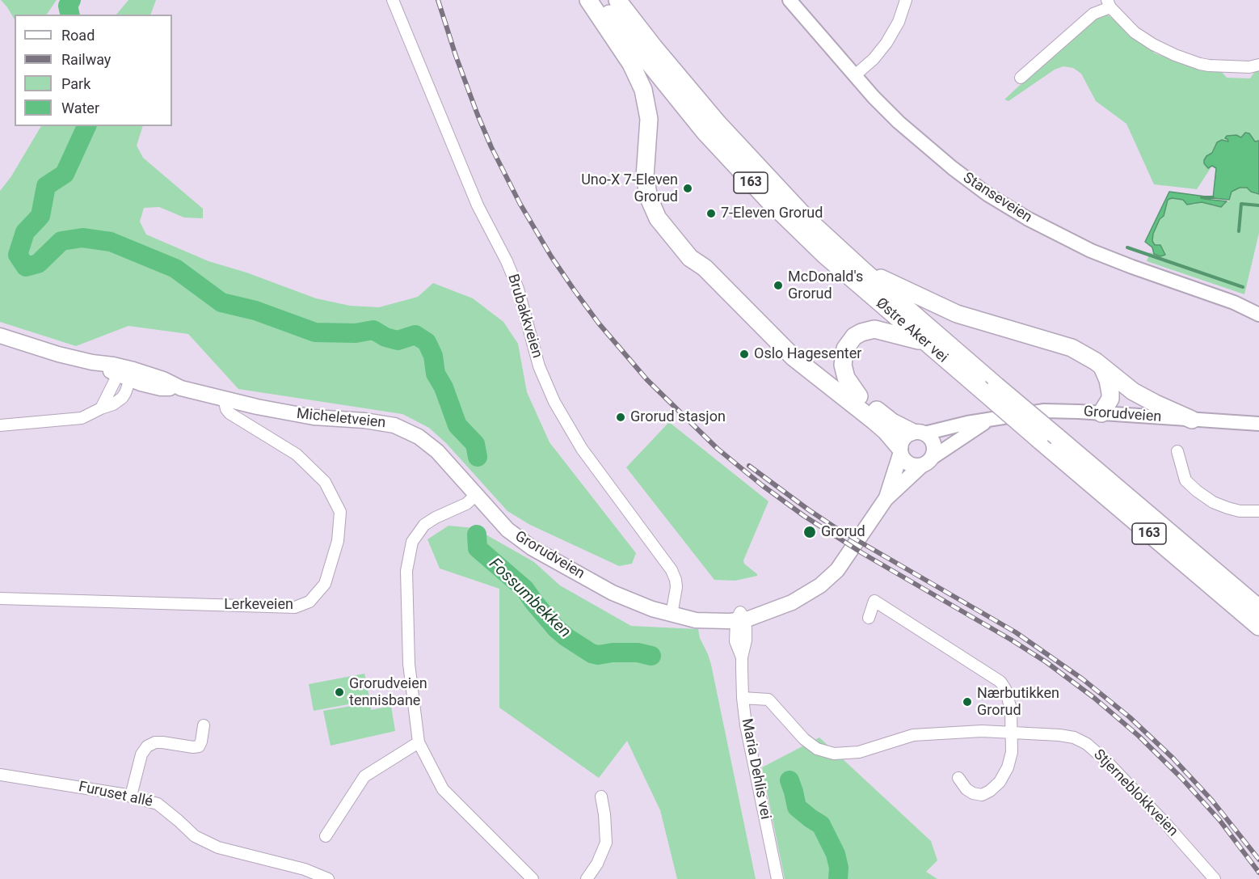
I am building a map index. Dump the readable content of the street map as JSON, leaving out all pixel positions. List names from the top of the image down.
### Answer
{
  "streets": {
    "highway": ["163", "Østre Aker vei"],
    "main road": ["Grorudveien", "Micheletveien"],
    "street": [
      "Stanseveien",
      "Brubakkveien",
      "Lerkeveien",
      "Maria Dehlis vei",
      "Stjerneblokkveien",
      "Furuset allé"
    ]
  },
  "crossings": [
    ["163", "Østre Aker vei"],
    ["163", "Grorudveien"],
    ["Brubakkveien", "Grorudveien"],
    ["Grorudveien", "Micheletveien"],
    ["Grorudveien", "Maria Dehlis vei"],
    ["Micheletveien", "Lerkeveien"],
    ["Maria Dehlis vei", "Stjerneblokkveien"]
  ],
  "water": ["Fossumbekken"],
  "places": [
    "Uno-X 7-Eleven Grorud",
    "7-Eleven Grorud",
    "McDonald's Grorud",
    "Oslo Hagesenter",
    "Grorud stasjon",
    "Grorud",
    "Grorudveien tennisbane",
    "Nærbutikken Grorud"
  ],
  "legend": [
    "Road",
    "Railway",
    "Park",
    "Water"
  ]
}
